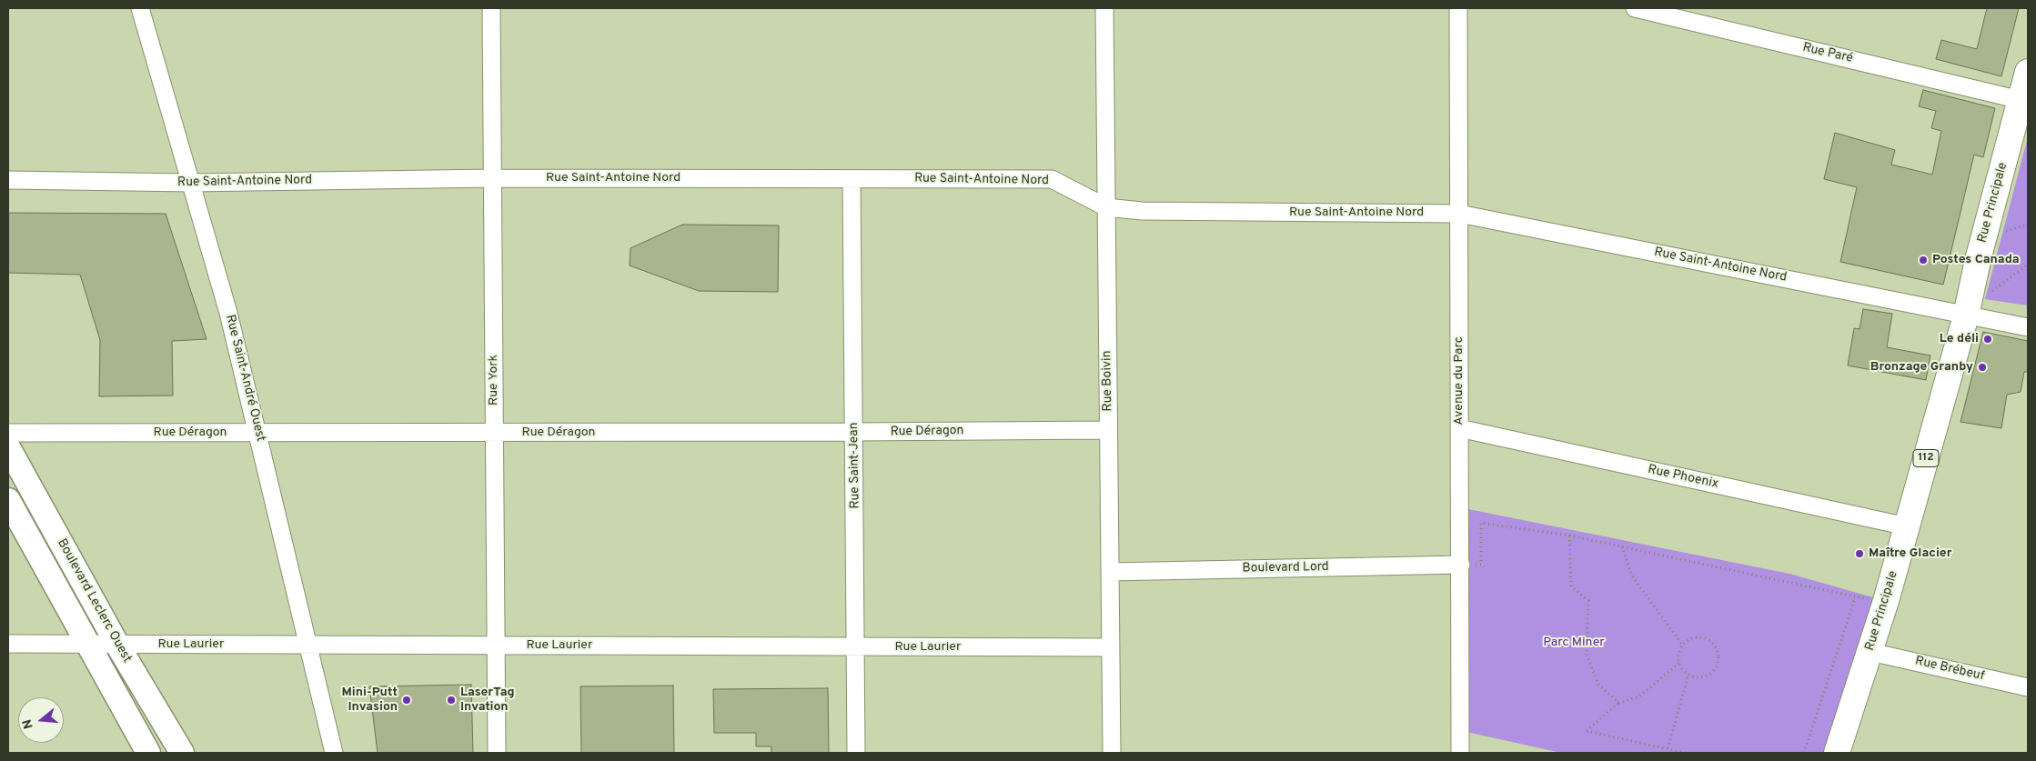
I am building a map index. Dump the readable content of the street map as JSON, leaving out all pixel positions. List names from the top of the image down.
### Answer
{
  "streets": {
    "main road": ["Rue Principale", "112"],
    "street": [
      "Rue Paré",
      "Rue Saint-Antoine Nord",
      "Rue Saint-André Ouest",
      "Rue York",
      "Rue Boivin",
      "Avenue du Parc",
      "Rue Déragon",
      "Rue Saint-Jean",
      "Rue Phoenix",
      "Boulevard Lord",
      "Boulevard Leclerc Ouest",
      "Rue Laurier",
      "Rue Brébeuf"
    ]
  },
  "crossings": [
    ["Rue Paré", "Rue Principale"],
    ["Rue Saint-Antoine Nord", "Rue Principale"],
    ["Rue Saint-Antoine Nord", "Rue Saint-André Ouest"],
    ["Rue Saint-Antoine Nord", "Rue York"],
    ["Rue Saint-Antoine Nord", "Rue Boivin"],
    ["Rue Saint-Antoine Nord", "Avenue du Parc"],
    ["Rue Saint-Antoine Nord", "Rue Saint-Jean"],
    ["Rue Principale", "Rue Phoenix"],
    ["Rue Principale", "Rue Brébeuf"],
    ["Rue Saint-André Ouest", "Rue Déragon"],
    ["Rue Saint-André Ouest", "Rue Laurier"],
    ["Rue York", "Rue Déragon"],
    ["Rue York", "Rue Laurier"],
    ["Rue Boivin", "Rue Déragon"],
    ["Rue Boivin", "Boulevard Lord"],
    ["Rue Boivin", "Rue Laurier"],
    ["Avenue du Parc", "Rue Phoenix"],
    ["Avenue du Parc", "Boulevard Lord"],
    ["Rue Déragon", "Rue Saint-Jean"],
    ["Rue Saint-Jean", "Rue Laurier"],
    ["Boulevard Leclerc Ouest", "Rue Laurier"]
  ],
  "parks": ["Parc Miner"],
  "places": [
    "Postes Canada",
    "Le déli",
    "Bronzage Granby",
    "Maître Glacier",
    "Mini-Putt Invasion",
    "LaserTag Invation"
  ],
  "north": "left"
}
